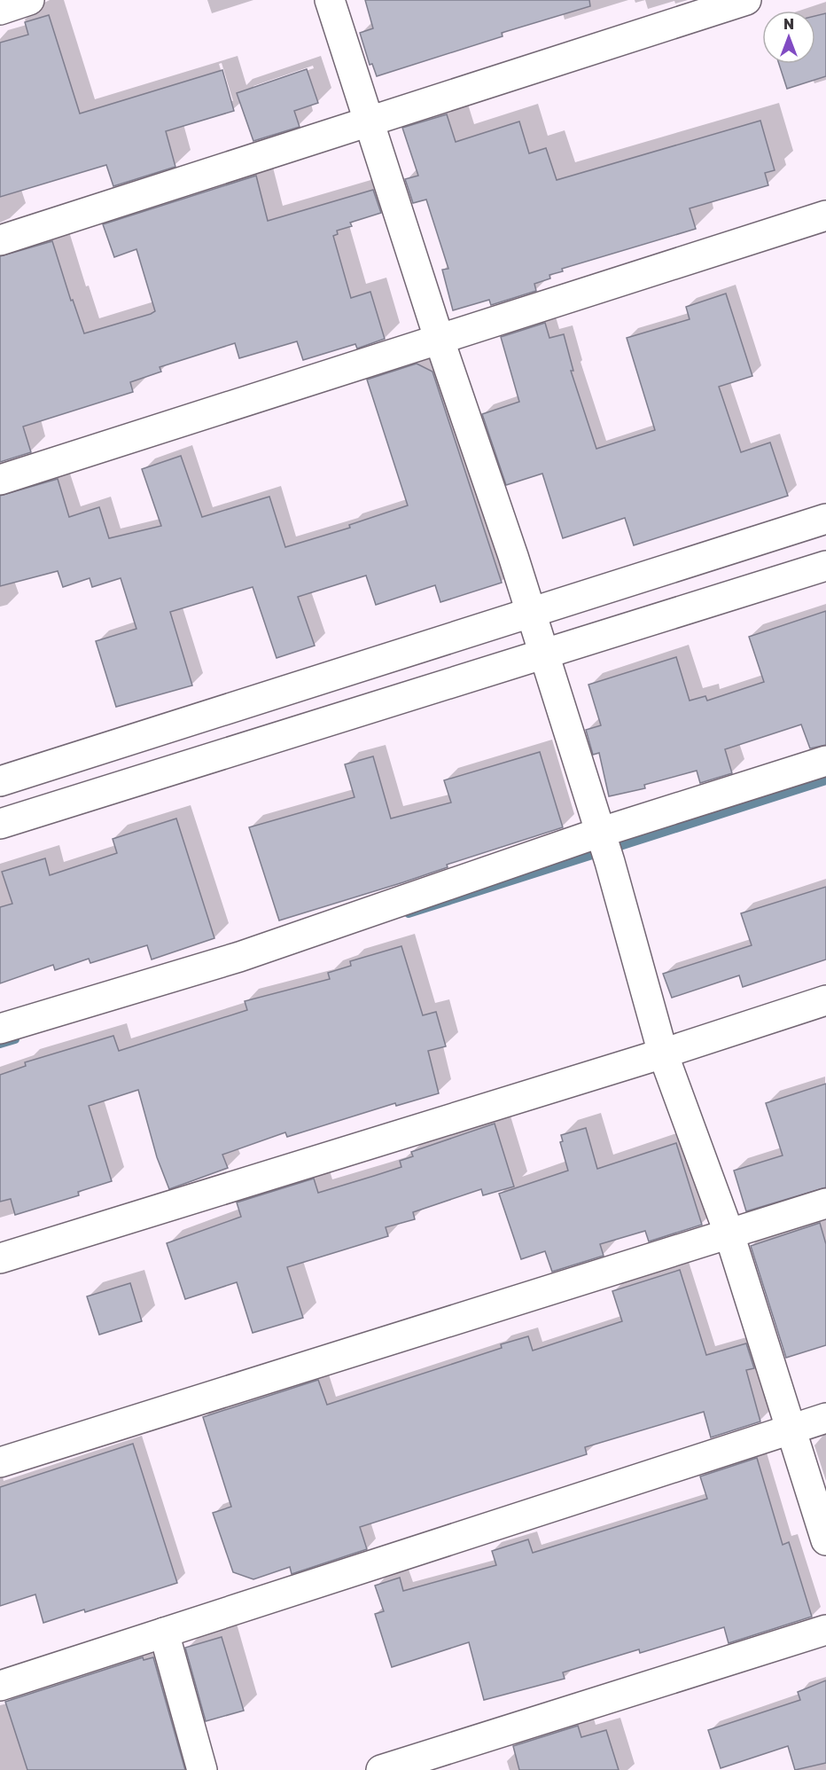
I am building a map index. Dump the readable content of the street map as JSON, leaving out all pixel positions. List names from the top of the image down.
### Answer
{
  "north": "top"
}
